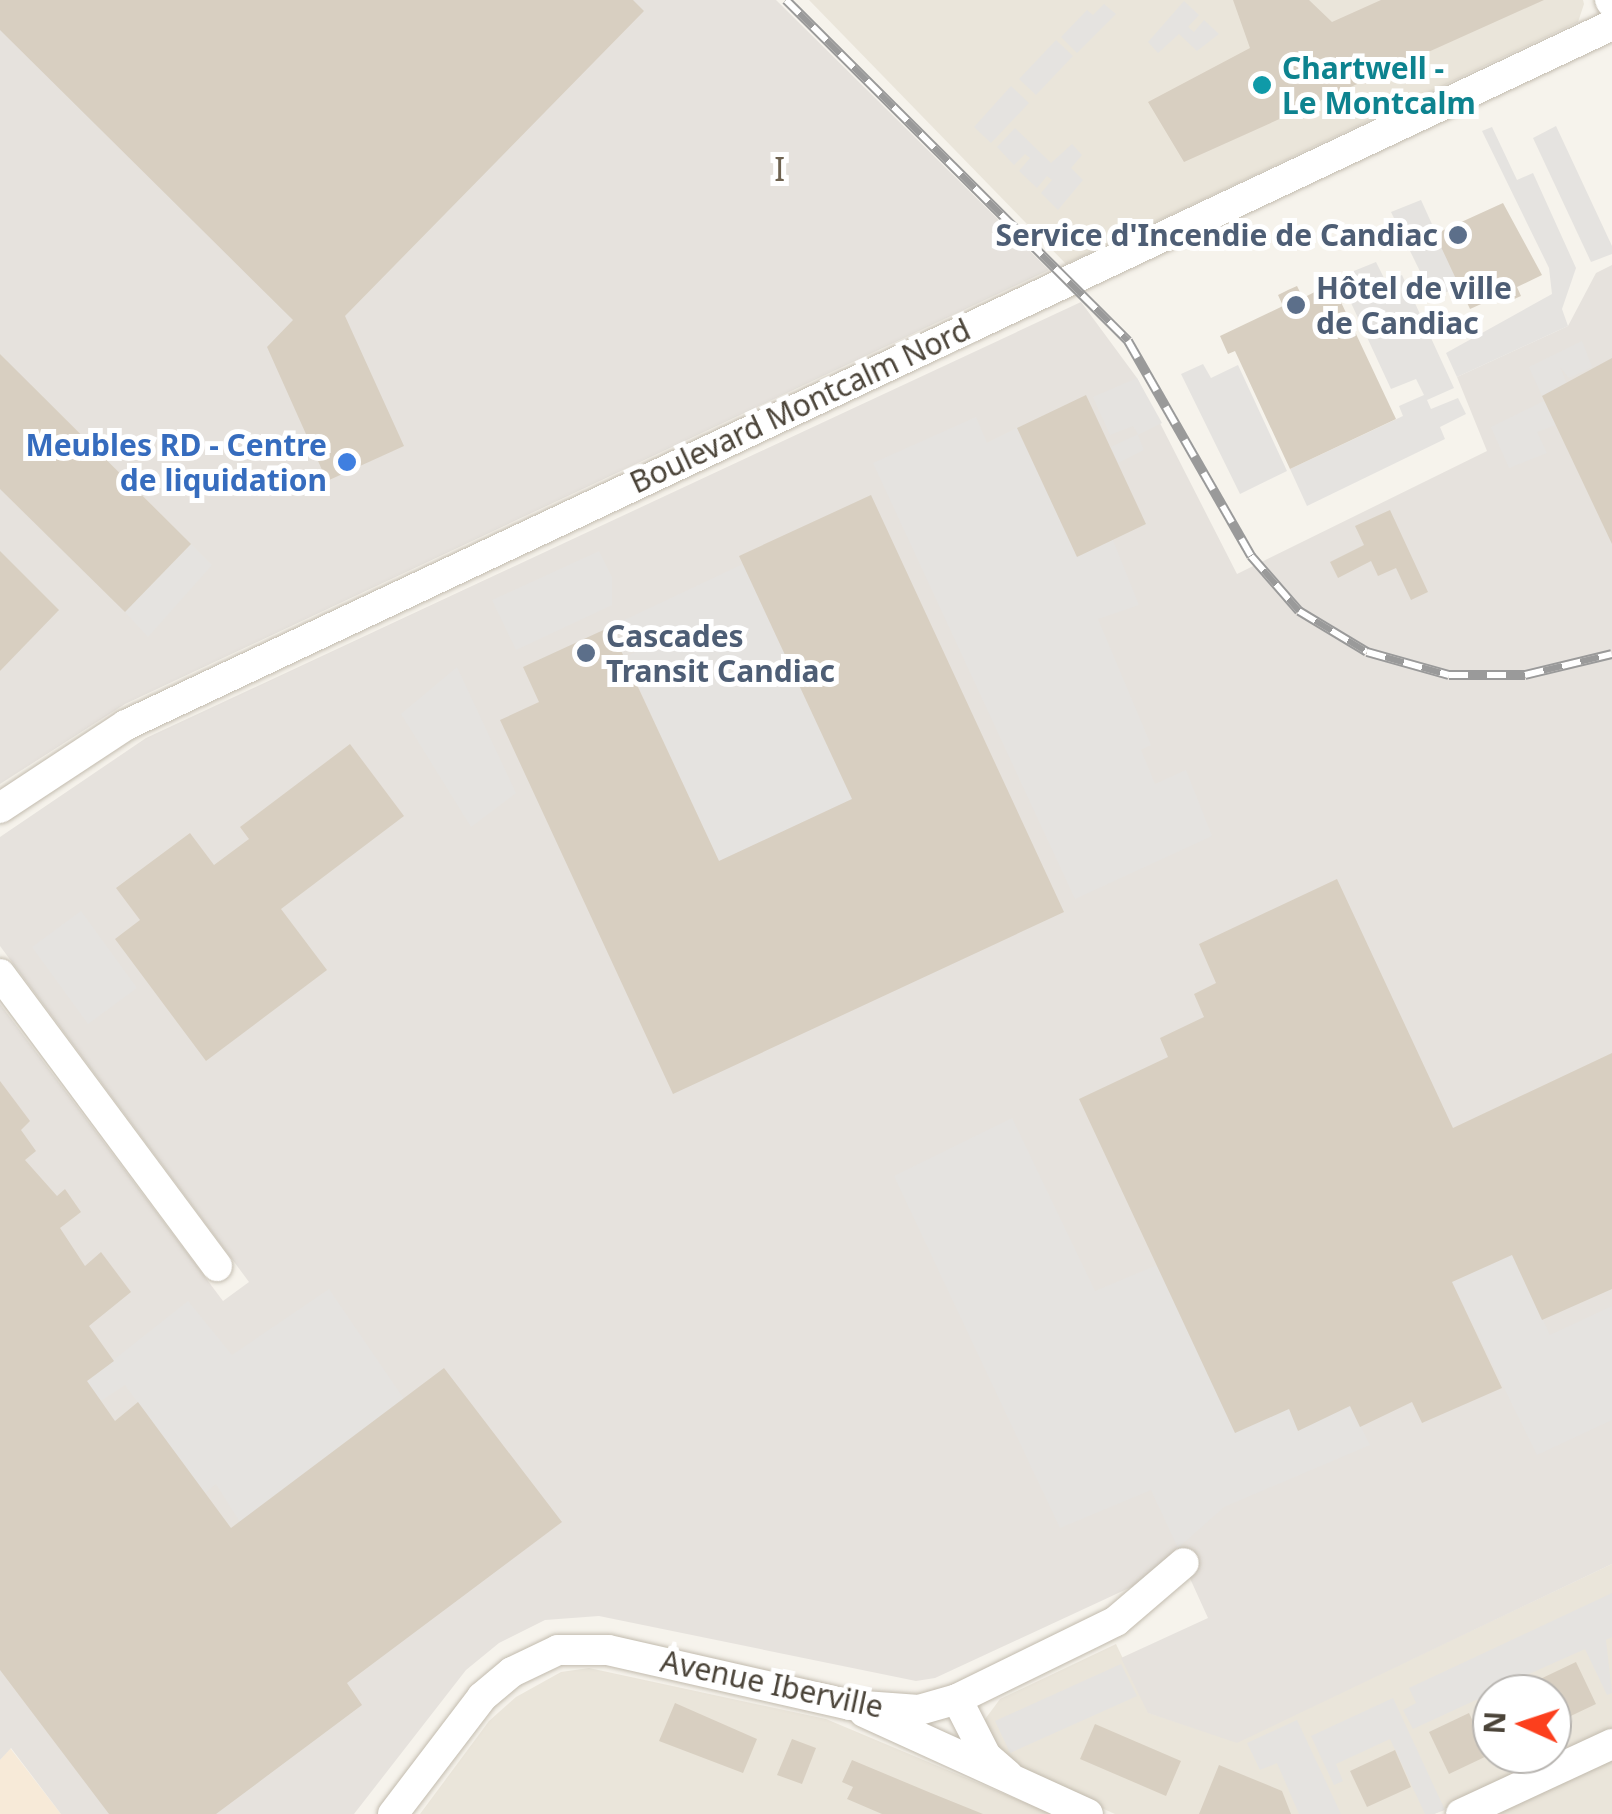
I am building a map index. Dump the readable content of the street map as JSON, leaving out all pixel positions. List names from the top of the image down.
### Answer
{
  "streets": {
    "street": ["Boulevard Montcalm Nord", "Avenue Iberville"]
  },
  "districts": ["I"],
  "places": [
    "Chartwell - Le Montcalm",
    "Service d'Incendie de Candiac",
    "Hôtel de ville de Candiac",
    "Meubles RD - Centre de liquidation",
    "Cascades Transit Candiac"
  ],
  "north": "left"
}
